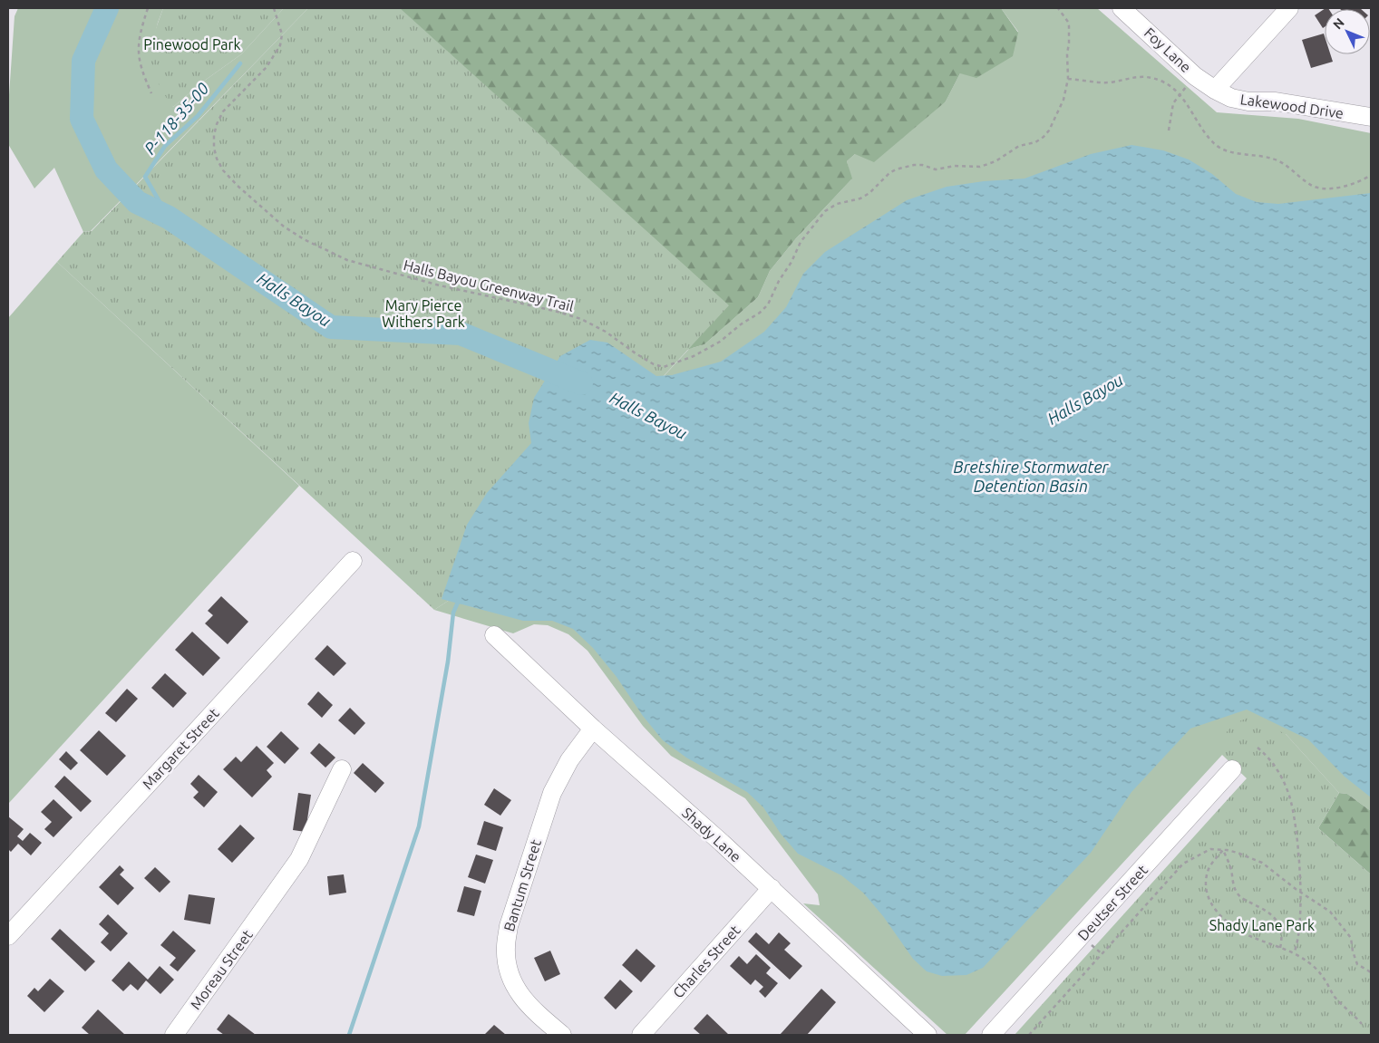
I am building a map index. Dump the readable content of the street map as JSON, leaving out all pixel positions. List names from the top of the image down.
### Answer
{
  "streets": {
    "street": [
      "Foy Lane",
      "Lakewood Drive",
      "Margaret Street",
      "Shady Lane",
      "Bantum Street",
      "Deutser Street",
      "Charles Street",
      "Moreau Street"
    ],
    "path": ["Halls Bayou Greenway Trail"]
  },
  "crossings": [
    ["Foy Lane", "Lakewood Drive"],
    ["Shady Lane", "Bantum Street"],
    ["Shady Lane", "Charles Street"]
  ],
  "water": ["P-118-35-00", "Halls Bayou", "Bretshire Stormwater Detention Basin"],
  "parks": ["Pinewood Park", "Mary Pierce Withers Park", "Shady Lane Park"],
  "north": "top left"
}
